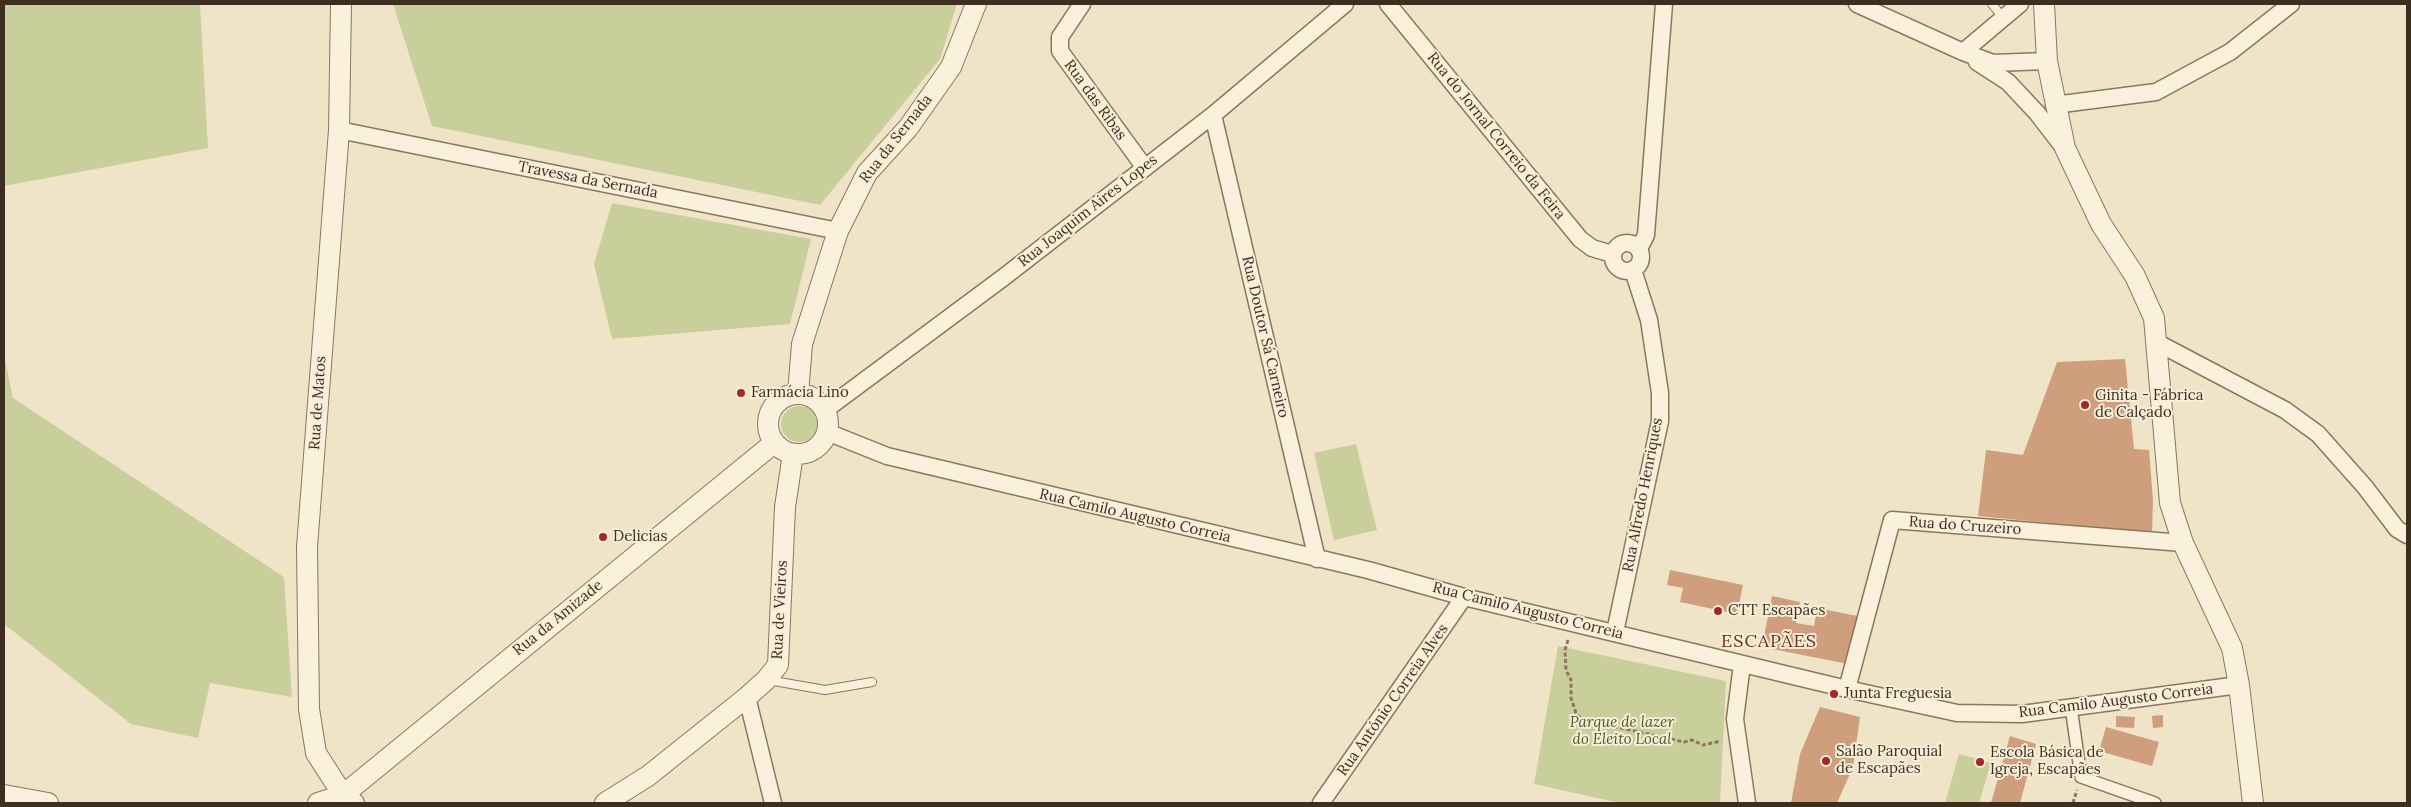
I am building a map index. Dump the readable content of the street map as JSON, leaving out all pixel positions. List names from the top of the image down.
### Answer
{
  "streets": {
    "street": [
      "Rua das Ribas",
      "Rua do Jornal Correio da Feira",
      "Rua da Sernada",
      "Travessa da Sernada",
      "Rua Joaquim Aires Lopes",
      "Rua Doutor Sá Carneiro",
      "Rua de Matos",
      "Rua Alfredo Henriques",
      "Rua Camilo Augusto Correia",
      "Rua do Cruzeiro",
      "Rua de Vieiros",
      "Rua da Amizade",
      "Rua António Correia Alves"
    ]
  },
  "crossings": [
    ["Rua das Ribas", "Rua Joaquim Aires Lopes"],
    ["Rua do Jornal Correio da Feira", "Rua Alfredo Henriques"],
    ["Rua da Sernada", "Travessa da Sernada"],
    ["Rua da Sernada", "Rua Joaquim Aires Lopes"],
    ["Rua da Sernada", "Rua Camilo Augusto Correia"],
    ["Rua da Sernada", "Rua de Vieiros"],
    ["Rua da Sernada", "Rua da Amizade"],
    ["Travessa da Sernada", "Rua de Matos"],
    ["Rua Joaquim Aires Lopes", "Rua Doutor Sá Carneiro"],
    ["Rua Joaquim Aires Lopes", "Rua Camilo Augusto Correia"],
    ["Rua Joaquim Aires Lopes", "Rua de Vieiros"],
    ["Rua Joaquim Aires Lopes", "Rua da Amizade"],
    ["Rua Doutor Sá Carneiro", "Rua Camilo Augusto Correia"],
    ["Rua de Matos", "Rua da Amizade"],
    ["Rua Alfredo Henriques", "Rua Camilo Augusto Correia"],
    ["Rua Camilo Augusto Correia", "Rua do Cruzeiro"],
    ["Rua Camilo Augusto Correia", "Rua de Vieiros"],
    ["Rua Camilo Augusto Correia", "Rua da Amizade"],
    ["Rua Camilo Augusto Correia", "Rua António Correia Alves"],
    ["Rua de Vieiros", "Rua da Amizade"]
  ],
  "districts": ["ESCAPÃES"],
  "parks": ["Parque de lazer do Eleito Local"],
  "places": [
    "Farmácia Lino",
    "Ginita - Fábrica de Calçado",
    "Delicias",
    "CTT Escapães",
    "Junta Freguesia",
    "Salão Paroquial de Escapães",
    "Escola Básica de Igreja, Escapães"
  ]
}
